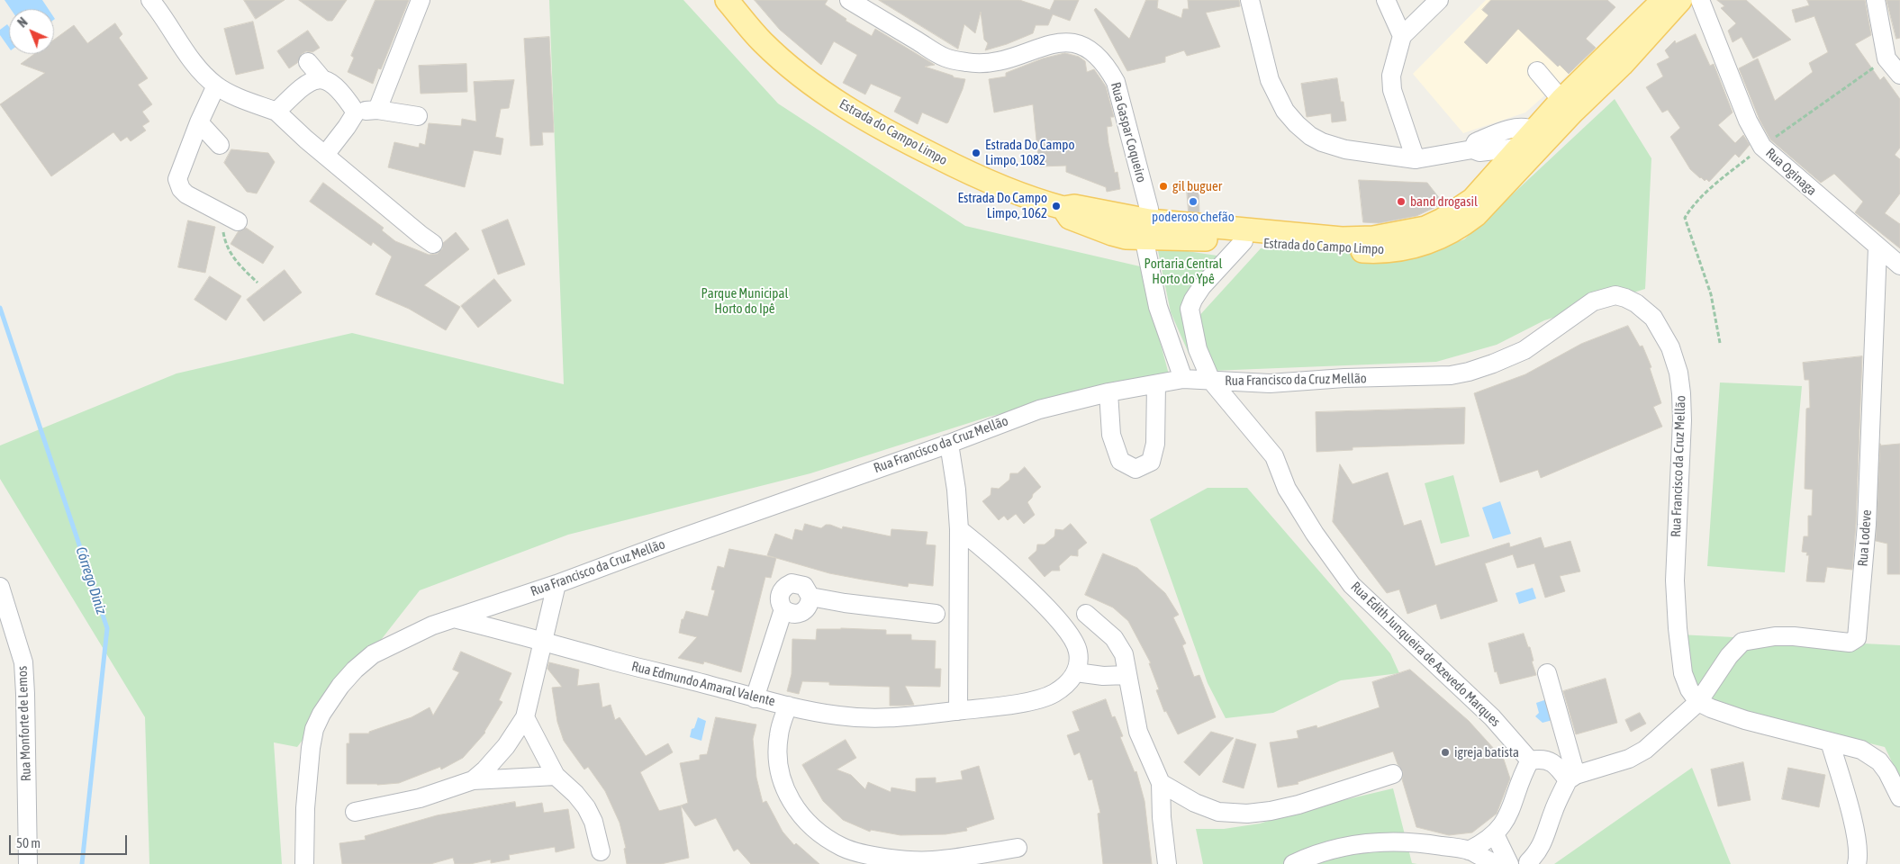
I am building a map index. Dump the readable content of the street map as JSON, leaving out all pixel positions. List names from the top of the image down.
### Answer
{
  "streets": {
    "main road": ["Estrada do Campo Limpo"],
    "street": [
      "Rua Gaspar Coqueiro",
      "Rua Oginaga",
      "Rua Francisco da Cruz Mellão",
      "Rua Lodeve",
      "Rua Edith Junqueira de Azevedo Marques",
      "Rua Edmundo Amaral Valente",
      "Rua Monforte de Lemos"
    ]
  },
  "crossings": [
    ["Estrada do Campo Limpo", "Rua Gaspar Coqueiro"],
    ["Estrada do Campo Limpo", "Rua Edith Junqueira de Azevedo Marques"],
    ["Rua Gaspar Coqueiro", "Rua Francisco da Cruz Mellão"],
    ["Rua Oginaga", "Rua Lodeve"],
    ["Rua Francisco da Cruz Mellão", "Rua Lodeve"],
    ["Rua Francisco da Cruz Mellão", "Rua Edith Junqueira de Azevedo Marques"],
    ["Rua Francisco da Cruz Mellão", "Rua Edmundo Amaral Valente"]
  ],
  "water": ["Córrego Diniz"],
  "parks": ["Portaria Central Horto do Ypê", "Parque Municipal Horto do Ipê"],
  "places": [
    "Estrada Do Campo Limpo, 1082",
    "gil buguer",
    "poderoso chefão",
    "band drogasil",
    "Estrada Do Campo Limpo, 1062",
    "igreja batista"
  ],
  "scale_bar": "50 m",
  "north": "top left"
}
